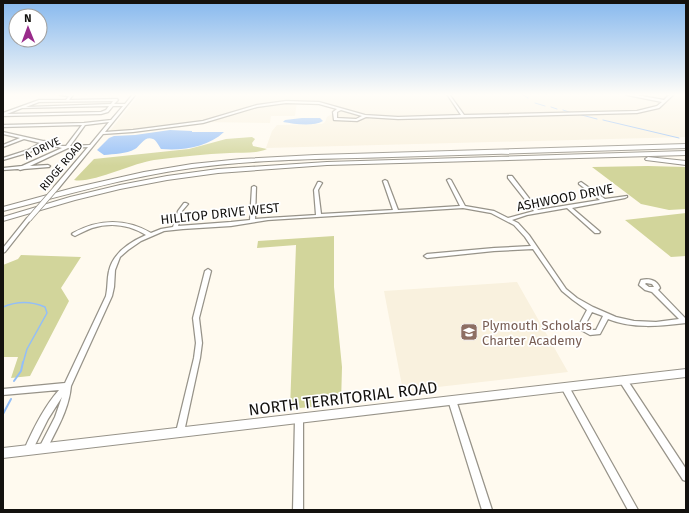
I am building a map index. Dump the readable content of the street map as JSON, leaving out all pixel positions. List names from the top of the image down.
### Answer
{
  "streets": {
    "main road": ["NORTH TERRITORIAL ROAD"],
    "street": [
      "A DRIVE",
      "RIDGE ROAD",
      "ASHWOOD DRIVE",
      "HILLTOP DRIVE WEST"
    ]
  },
  "crossings": [
    ["ASHWOOD DRIVE", "HILLTOP DRIVE WEST"],
    ["HILLTOP DRIVE WEST", "NORTH TERRITORIAL ROAD"]
  ],
  "places": {
    "school or university": ["Plymouth Scholars Charter Academy"]
  },
  "north": "top"
}
